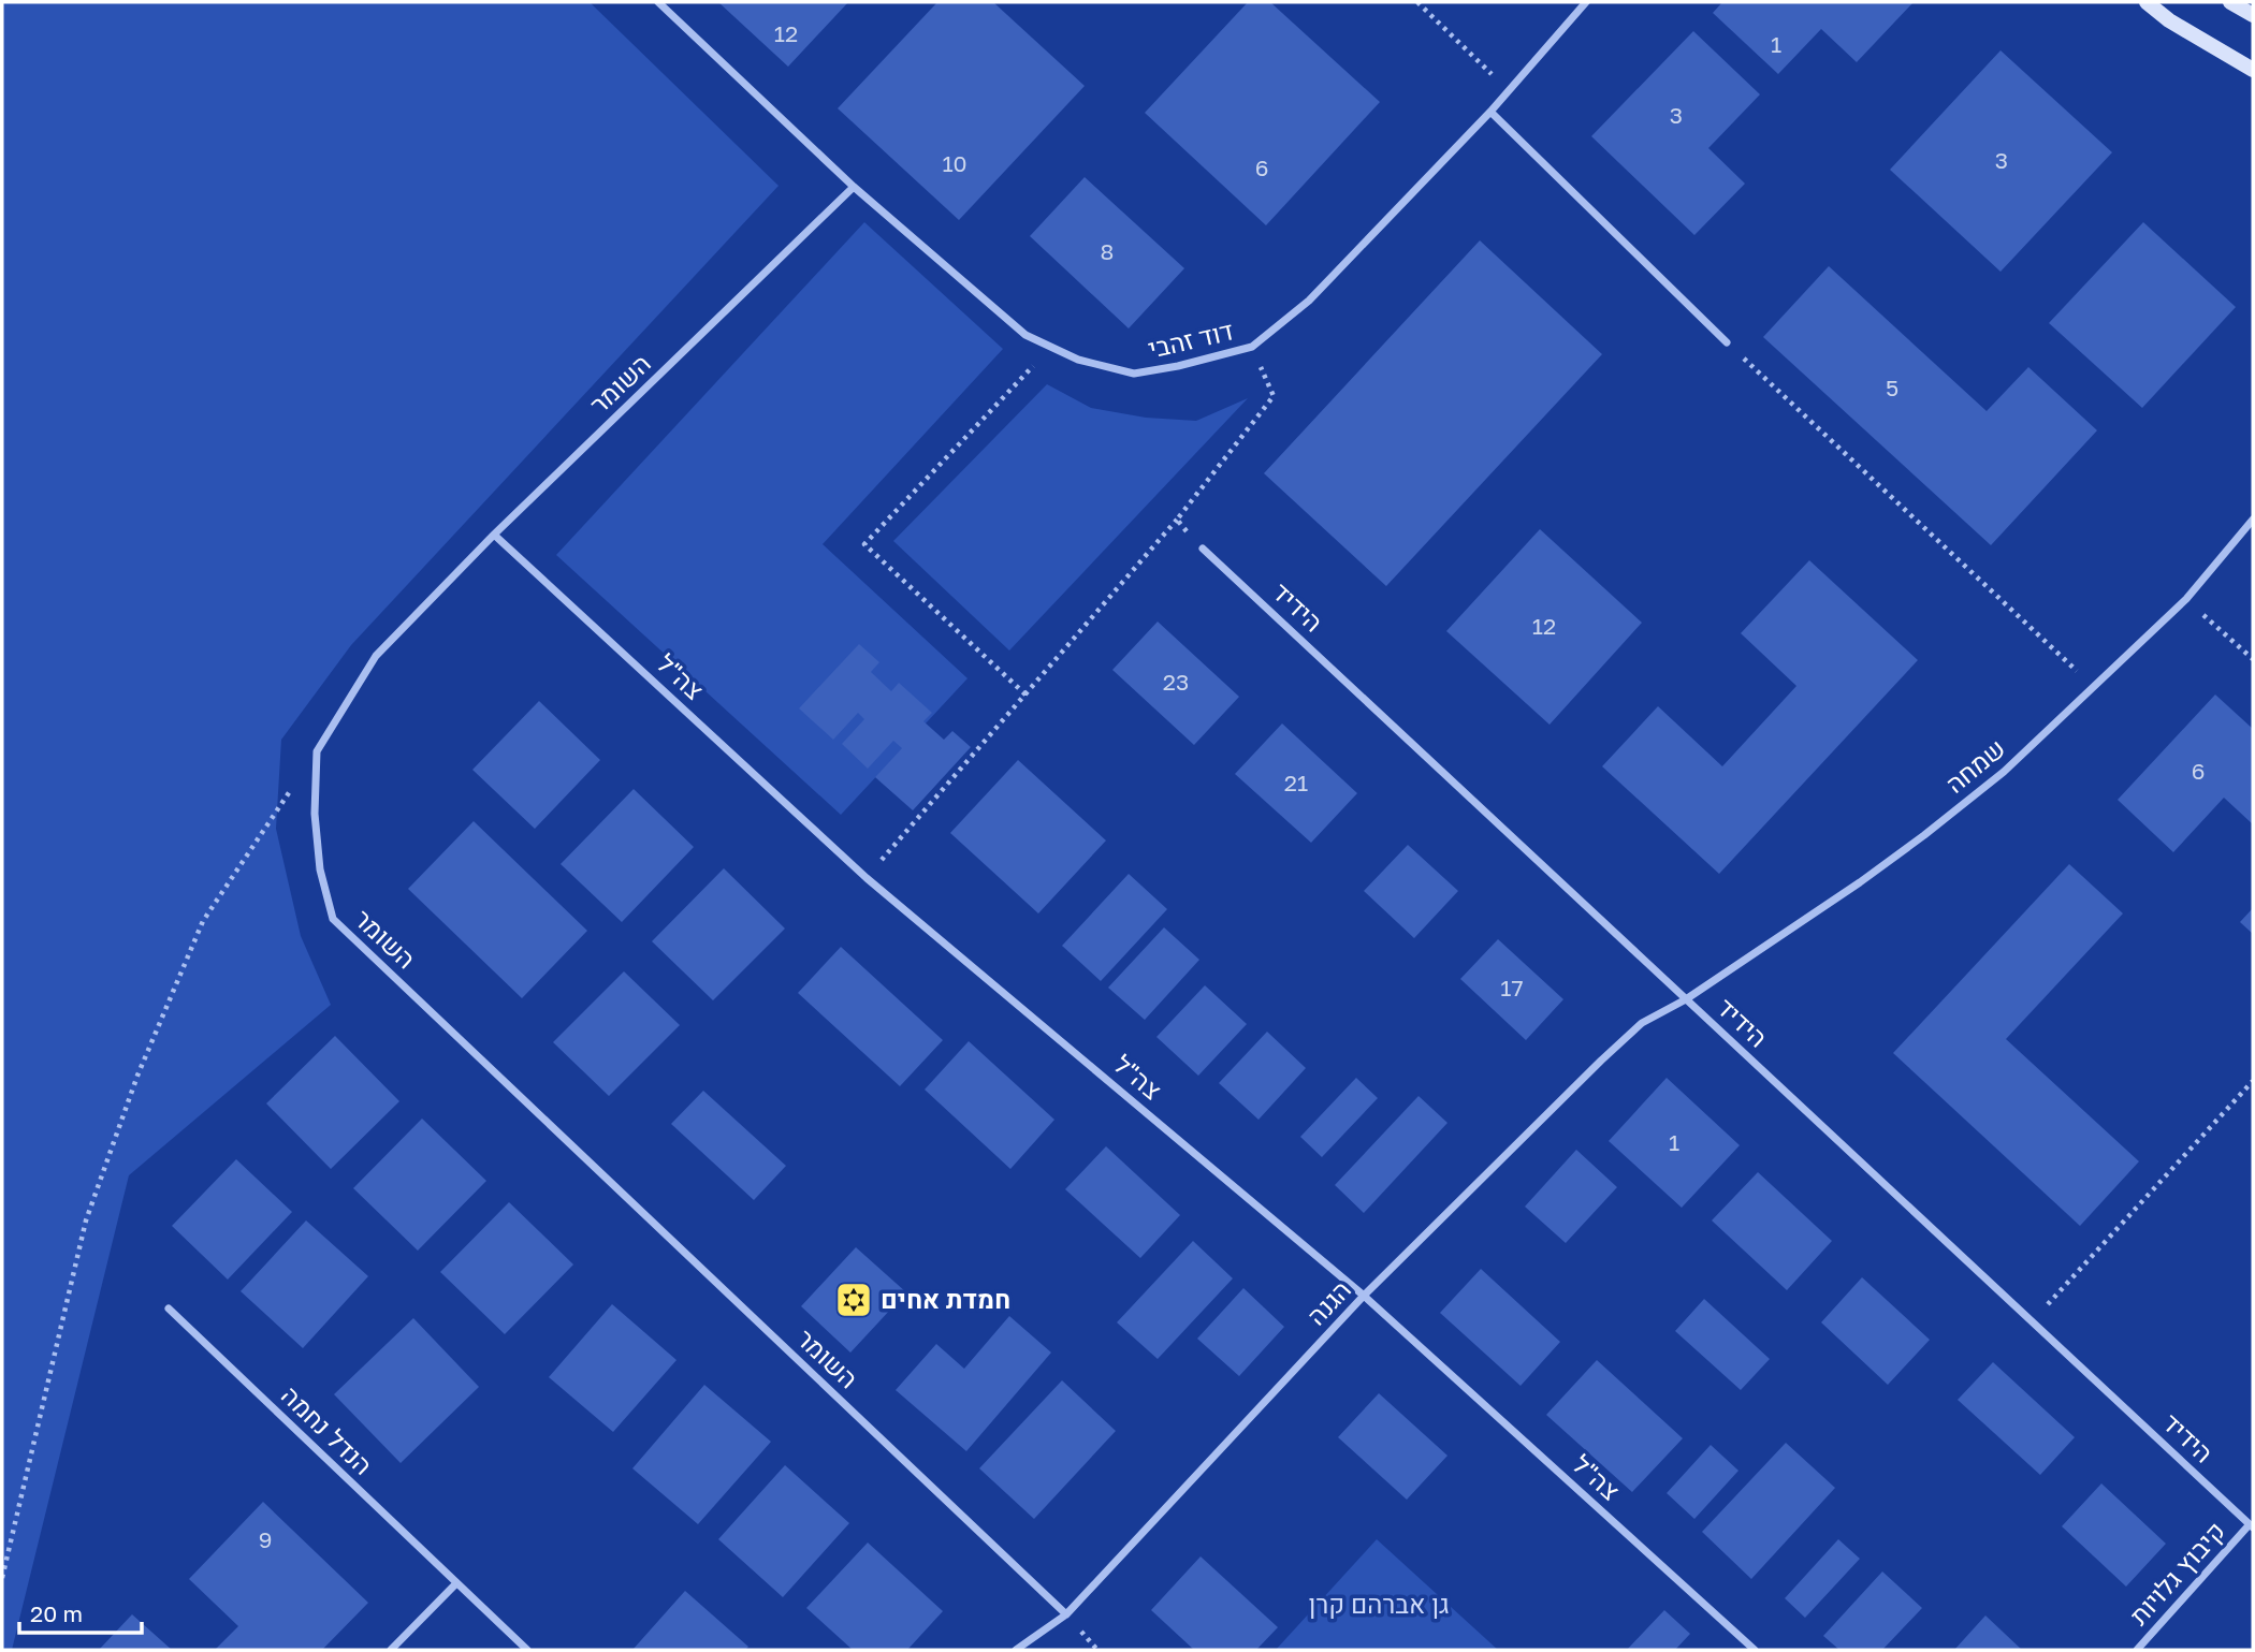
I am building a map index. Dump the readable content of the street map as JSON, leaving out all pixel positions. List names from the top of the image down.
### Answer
{
  "streets": {
    "street": [
      "דוד זהבי",
      "השומר",
      "הידיד",
      "צה\"ל",
      "שמחה",
      "הגנה",
      "הנדל נחמה",
      "קיבוץ גלויות"
    ]
  },
  "crossings": [
    ["דוד זהבי", "השומר"],
    ["השומר", "צה\"ל"],
    ["השומר", "הגנה"],
    ["הידיד", "שמחה"],
    ["הידיד", "הגנה"],
    ["הידיד", "קיבוץ גלויות"],
    ["צה\"ל", "הגנה"],
    ["שמחה", "הגנה"]
  ],
  "parks": ["גן אברהם קרן"],
  "places": {
    "synagogue": ["חמדת אחים"]
  },
  "house_numbers": [
    "12",
    "1",
    "3",
    "3",
    "10",
    "6",
    "8",
    "5",
    "12",
    "23",
    "6",
    "21",
    "17",
    "1",
    "9"
  ],
  "scale_bar": "20 m"
}
